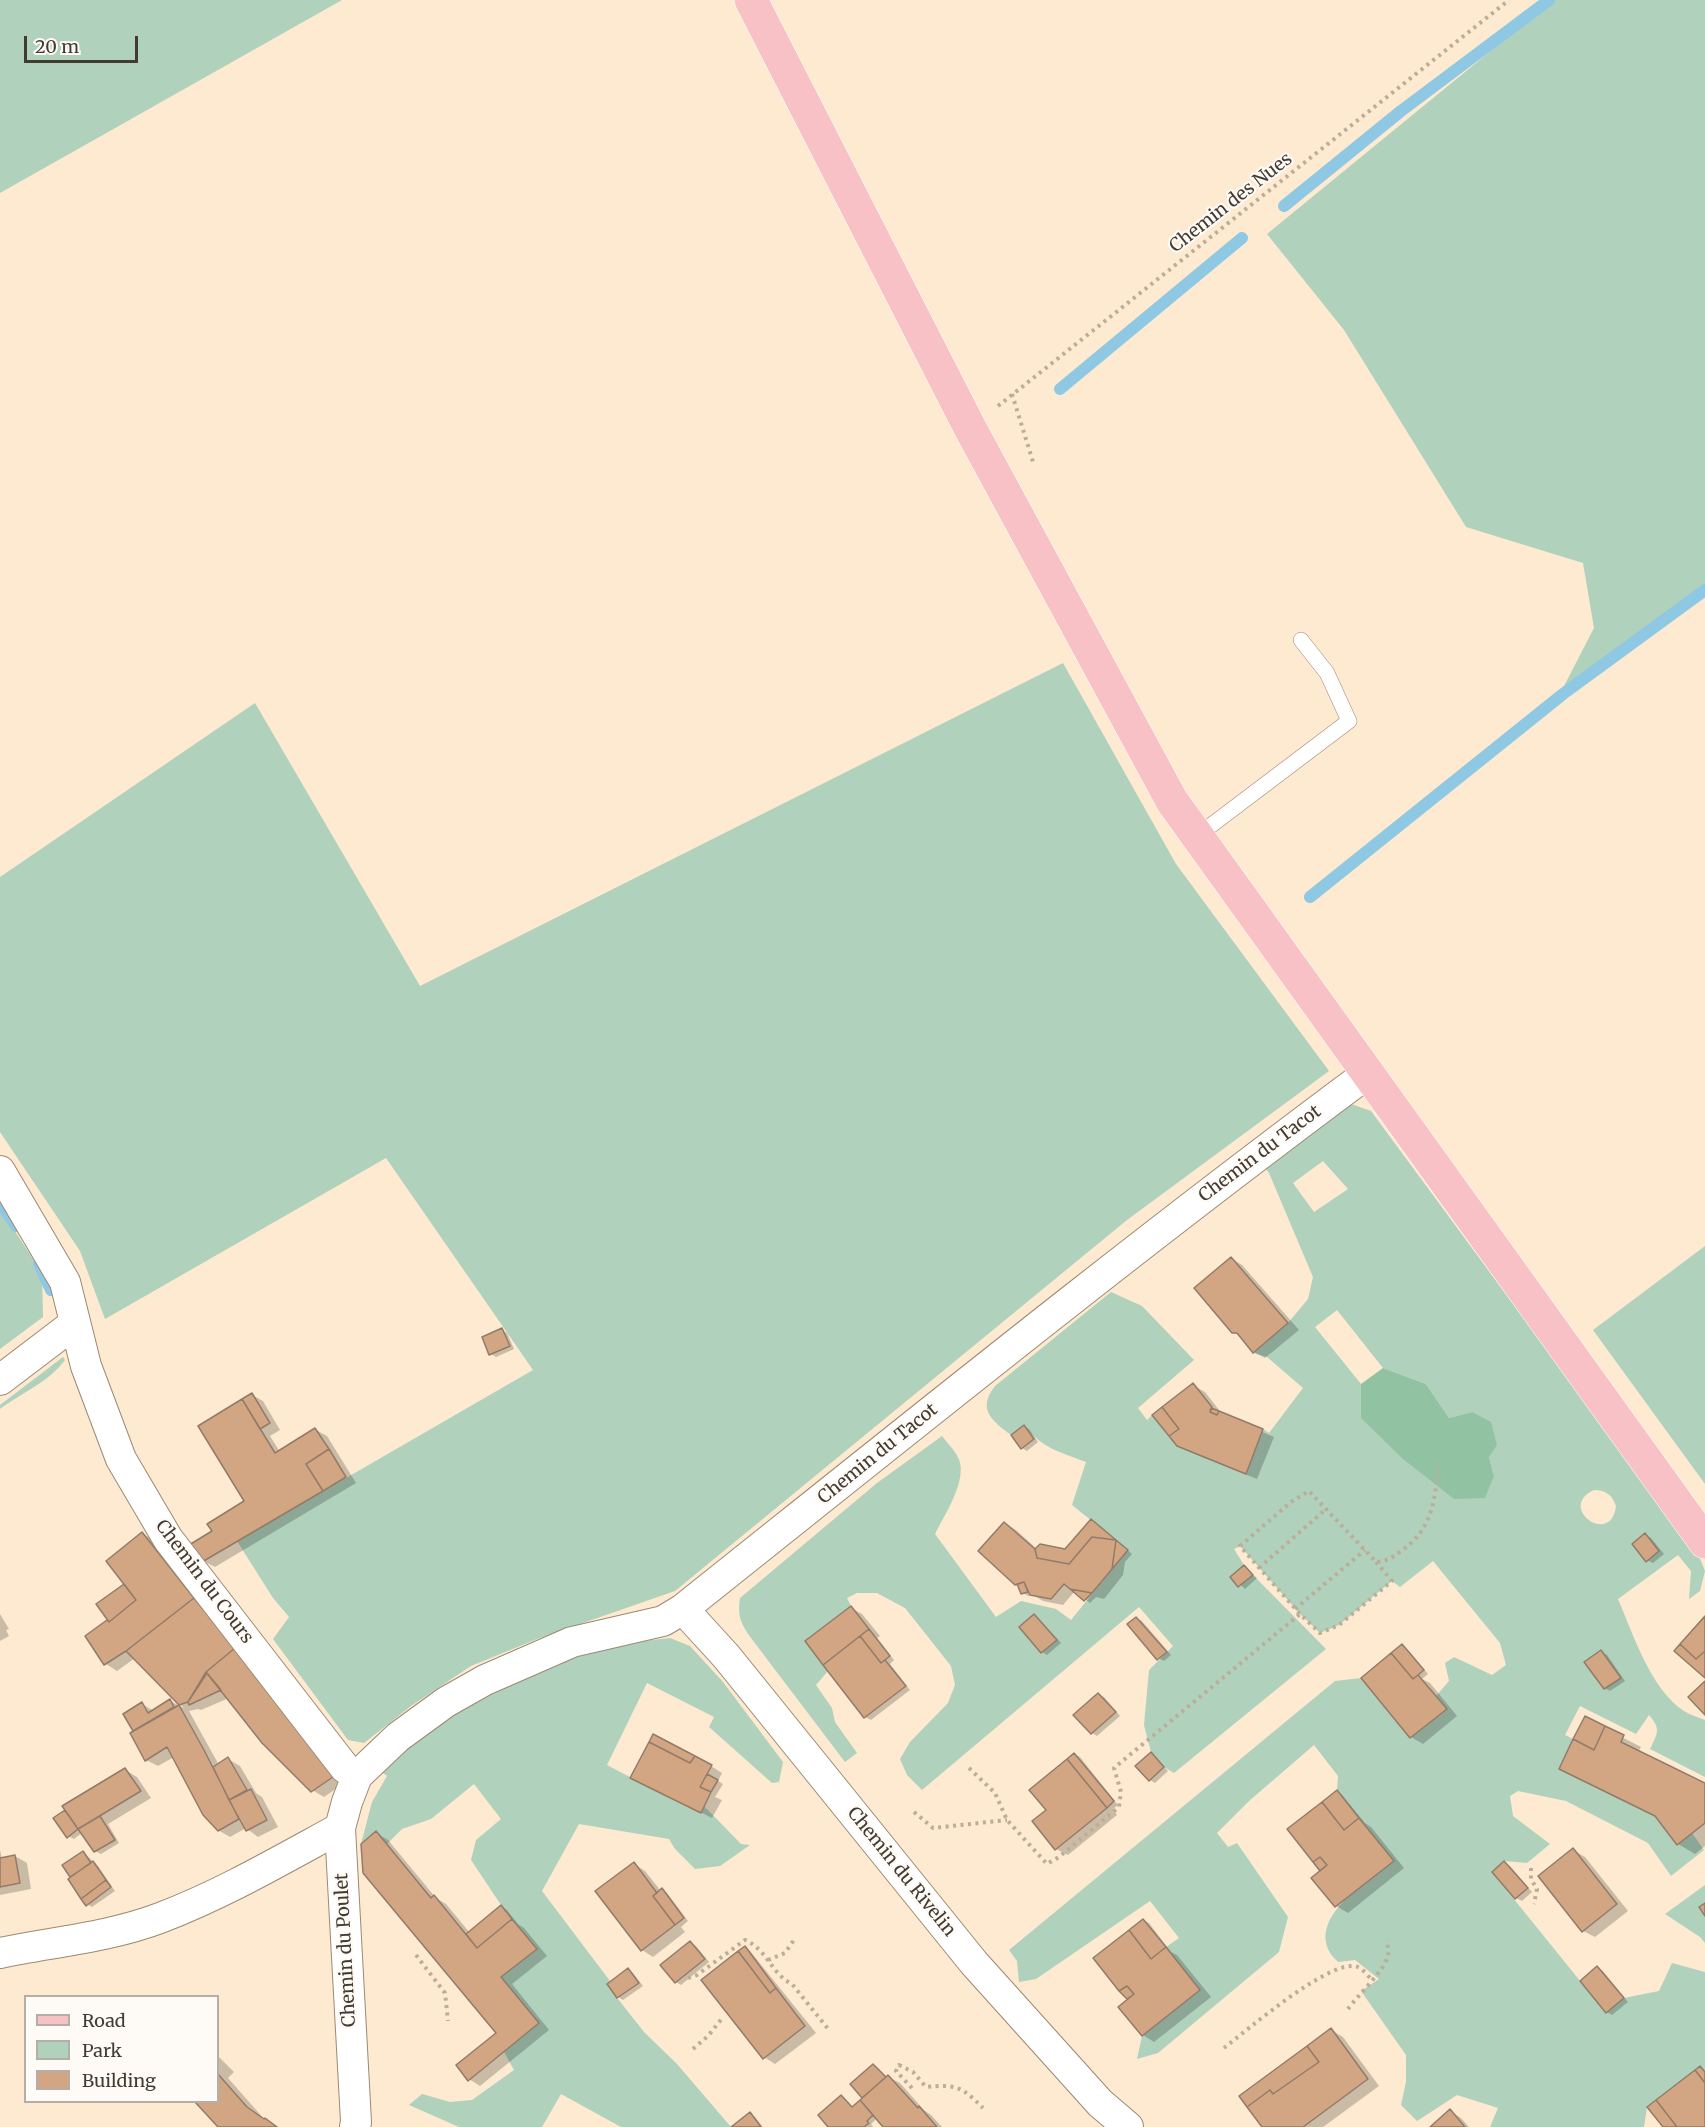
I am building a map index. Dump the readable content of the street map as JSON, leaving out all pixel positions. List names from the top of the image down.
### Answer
{
  "streets": {
    "street": [
      "Chemin du Tacot",
      "Chemin du Cours",
      "Chemin du Rivelin",
      "Chemin du Poulet"
    ],
    "path": ["Chemin des Nues"]
  },
  "crossings": [
    ["Chemin du Tacot", "Chemin du Cours"],
    ["Chemin du Tacot", "Chemin du Rivelin"],
    ["Chemin du Tacot", "Chemin du Poulet"],
    ["Chemin du Cours", "Chemin du Poulet"]
  ],
  "legend": ["Road", "Park", "Building"],
  "scale_bar": "20 m"
}
